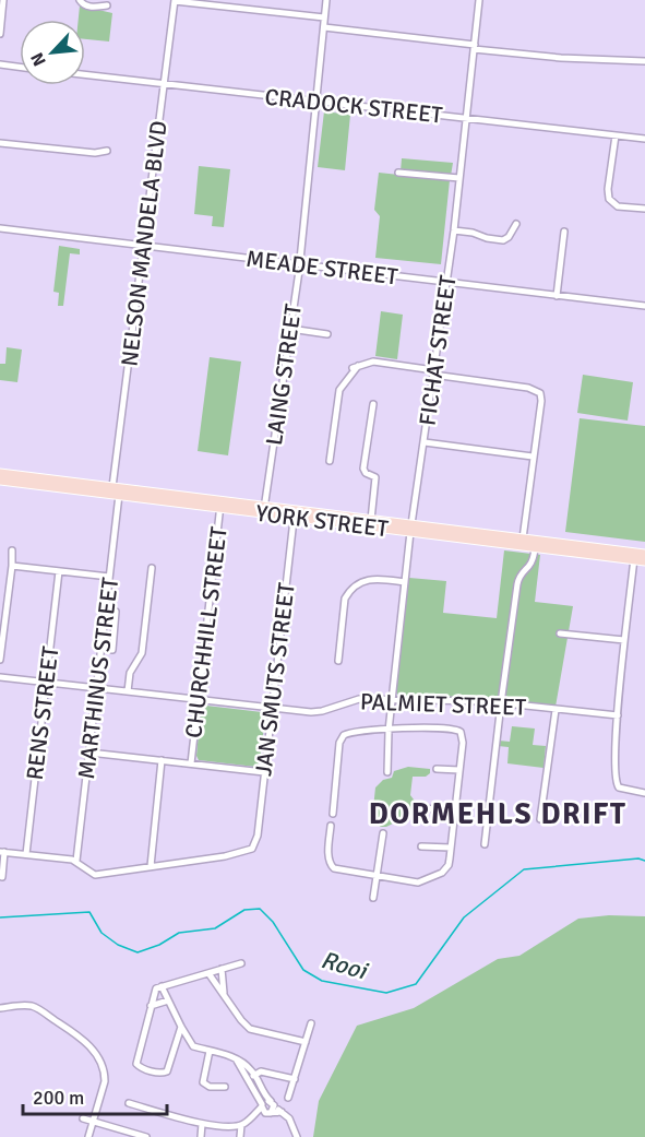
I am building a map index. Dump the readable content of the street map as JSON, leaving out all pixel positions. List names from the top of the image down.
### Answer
{
  "streets": {
    "main road": ["YORK STREET"],
    "street": [
      "CRADOCK STREET",
      "NELSON MANDELA BLVD",
      "MEADE STREET",
      "FICHAT STREET",
      "LAING STREET",
      "CHURCHHILL STREET",
      "MARTHINUS STREET",
      "JAN SMUTS STREET",
      "PALMIET STREET",
      "RENS STREET"
    ]
  },
  "crossings": [
    ["CRADOCK STREET", "NELSON MANDELA BLVD"],
    ["CRADOCK STREET", "FICHAT STREET"],
    ["CRADOCK STREET", "LAING STREET"],
    ["NELSON MANDELA BLVD", "MEADE STREET"],
    ["NELSON MANDELA BLVD", "YORK STREET"],
    ["MEADE STREET", "FICHAT STREET"],
    ["MEADE STREET", "LAING STREET"],
    ["FICHAT STREET", "YORK STREET"],
    ["FICHAT STREET", "PALMIET STREET"],
    ["LAING STREET", "YORK STREET"],
    ["YORK STREET", "CHURCHHILL STREET"],
    ["YORK STREET", "MARTHINUS STREET"],
    ["YORK STREET", "JAN SMUTS STREET"],
    ["CHURCHHILL STREET", "PALMIET STREET"],
    ["MARTHINUS STREET", "PALMIET STREET"],
    ["JAN SMUTS STREET", "PALMIET STREET"],
    ["PALMIET STREET", "RENS STREET"]
  ],
  "districts": ["DORMEHLS DRIFT"],
  "water": ["Rooi"],
  "scale_bar": "200 m",
  "north": "bottom left"
}
